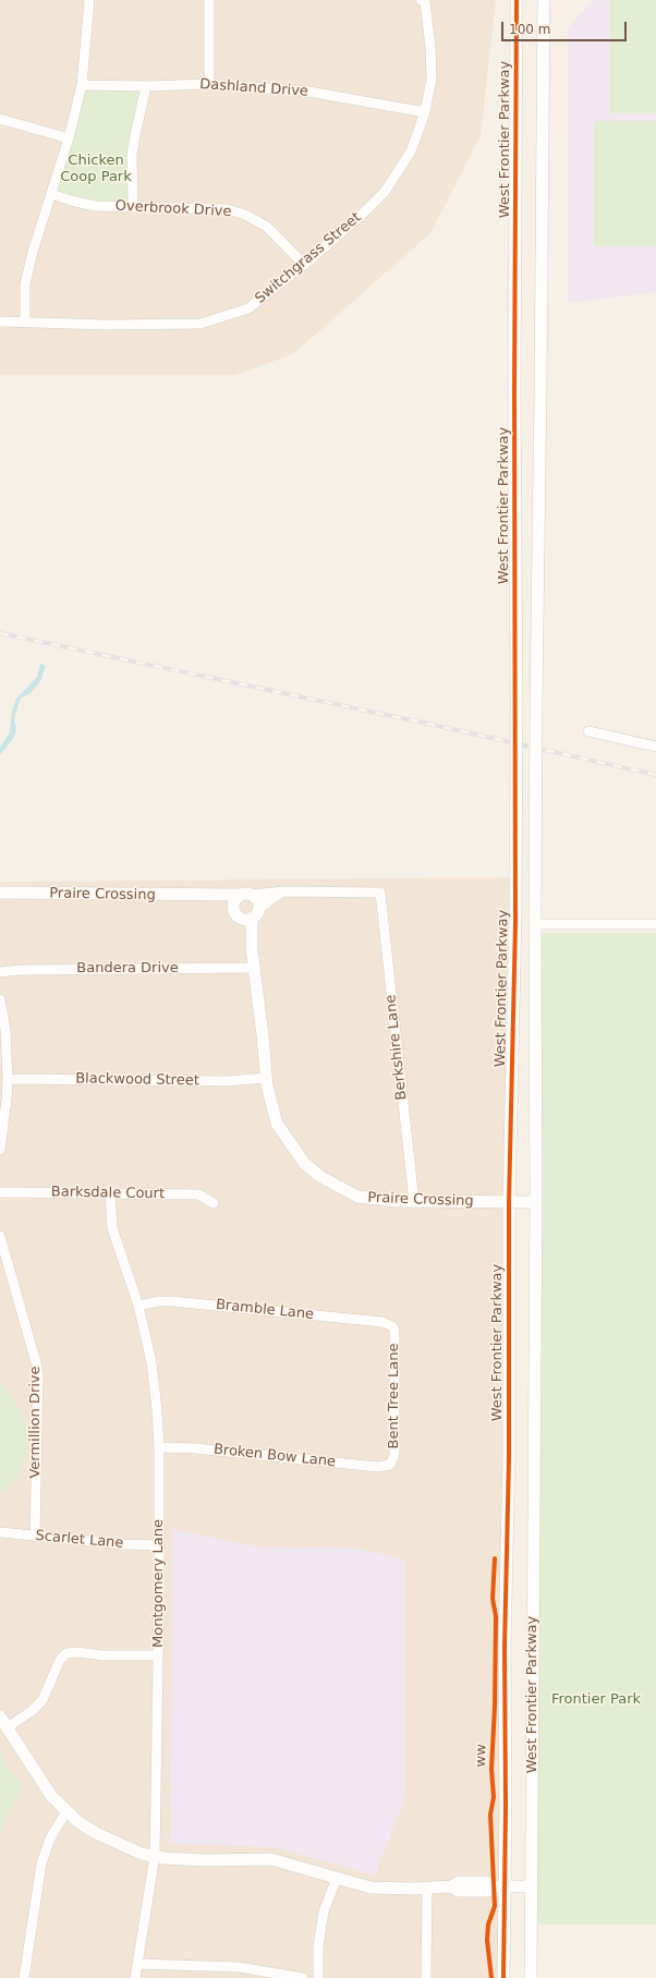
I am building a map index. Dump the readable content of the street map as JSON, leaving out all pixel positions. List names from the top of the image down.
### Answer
{
  "streets": {
    "street": [
      "Dashland Drive",
      "West Frontier Parkway",
      "Overbrook Drive",
      "Switchgrass Street",
      "Praire Crossing",
      "Bandera Drive",
      "Berkshire Lane",
      "Blackwood Street",
      "Barksdale Court",
      "Bramble Lane",
      "Bent Tree Lane",
      "Vermillion Drive",
      "Broken Bow Lane",
      "Scarlet Lane",
      "Montgomery Lane"
    ],
    "cycle path": ["ww"]
  },
  "crossings": [
    ["Dashland Drive", "Switchgrass Street"],
    ["West Frontier Parkway", "Praire Crossing"],
    ["Overbrook Drive", "Switchgrass Street"],
    ["Praire Crossing", "Bandera Drive"],
    ["Praire Crossing", "Berkshire Lane"],
    ["Praire Crossing", "Blackwood Street"],
    ["Barksdale Court", "Montgomery Lane"],
    ["Bramble Lane", "Bent Tree Lane"],
    ["Bramble Lane", "Montgomery Lane"],
    ["Bent Tree Lane", "Broken Bow Lane"],
    ["Vermillion Drive", "Scarlet Lane"],
    ["Broken Bow Lane", "Montgomery Lane"],
    ["Scarlet Lane", "Montgomery Lane"]
  ],
  "parks": ["Chicken Coop Park", "Frontier Park"],
  "scale_bar": "100 m"
}
